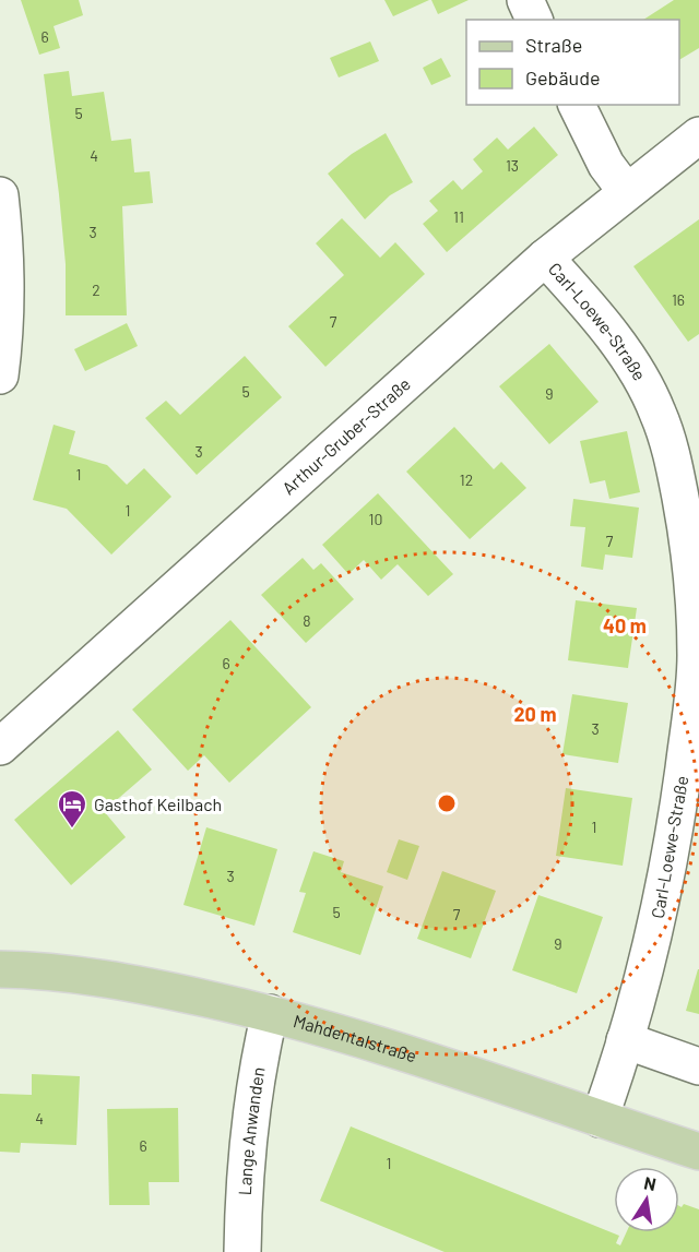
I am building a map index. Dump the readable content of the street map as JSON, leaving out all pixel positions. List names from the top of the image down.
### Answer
{
  "streets": {
    "main road": ["Mahdentalstraße"],
    "street": ["Carl-Loewe-Straße", "Arthur-Gruber-Straße", "Lange Anwanden"]
  },
  "crossings": [
    ["Carl-Loewe-Straße", "Arthur-Gruber-Straße"],
    ["Carl-Loewe-Straße", "Mahdentalstraße"],
    ["Mahdentalstraße", "Lange Anwanden"]
  ],
  "places": {
    "hotel": ["Gasthof Keilbach"]
  },
  "house_numbers": [
    "6",
    "5",
    "4",
    "13",
    "11",
    "3",
    "2",
    "16",
    "7",
    "5",
    "9",
    "3",
    "1",
    "12",
    "1",
    "10",
    "7",
    "8",
    "6",
    "3",
    "1",
    "3",
    "5",
    "7",
    "9",
    "4",
    "6",
    "1"
  ],
  "legend": ["Straße", "Gebäude"],
  "north": "top",
  "rings": ["40 m", "20 m"]
}
